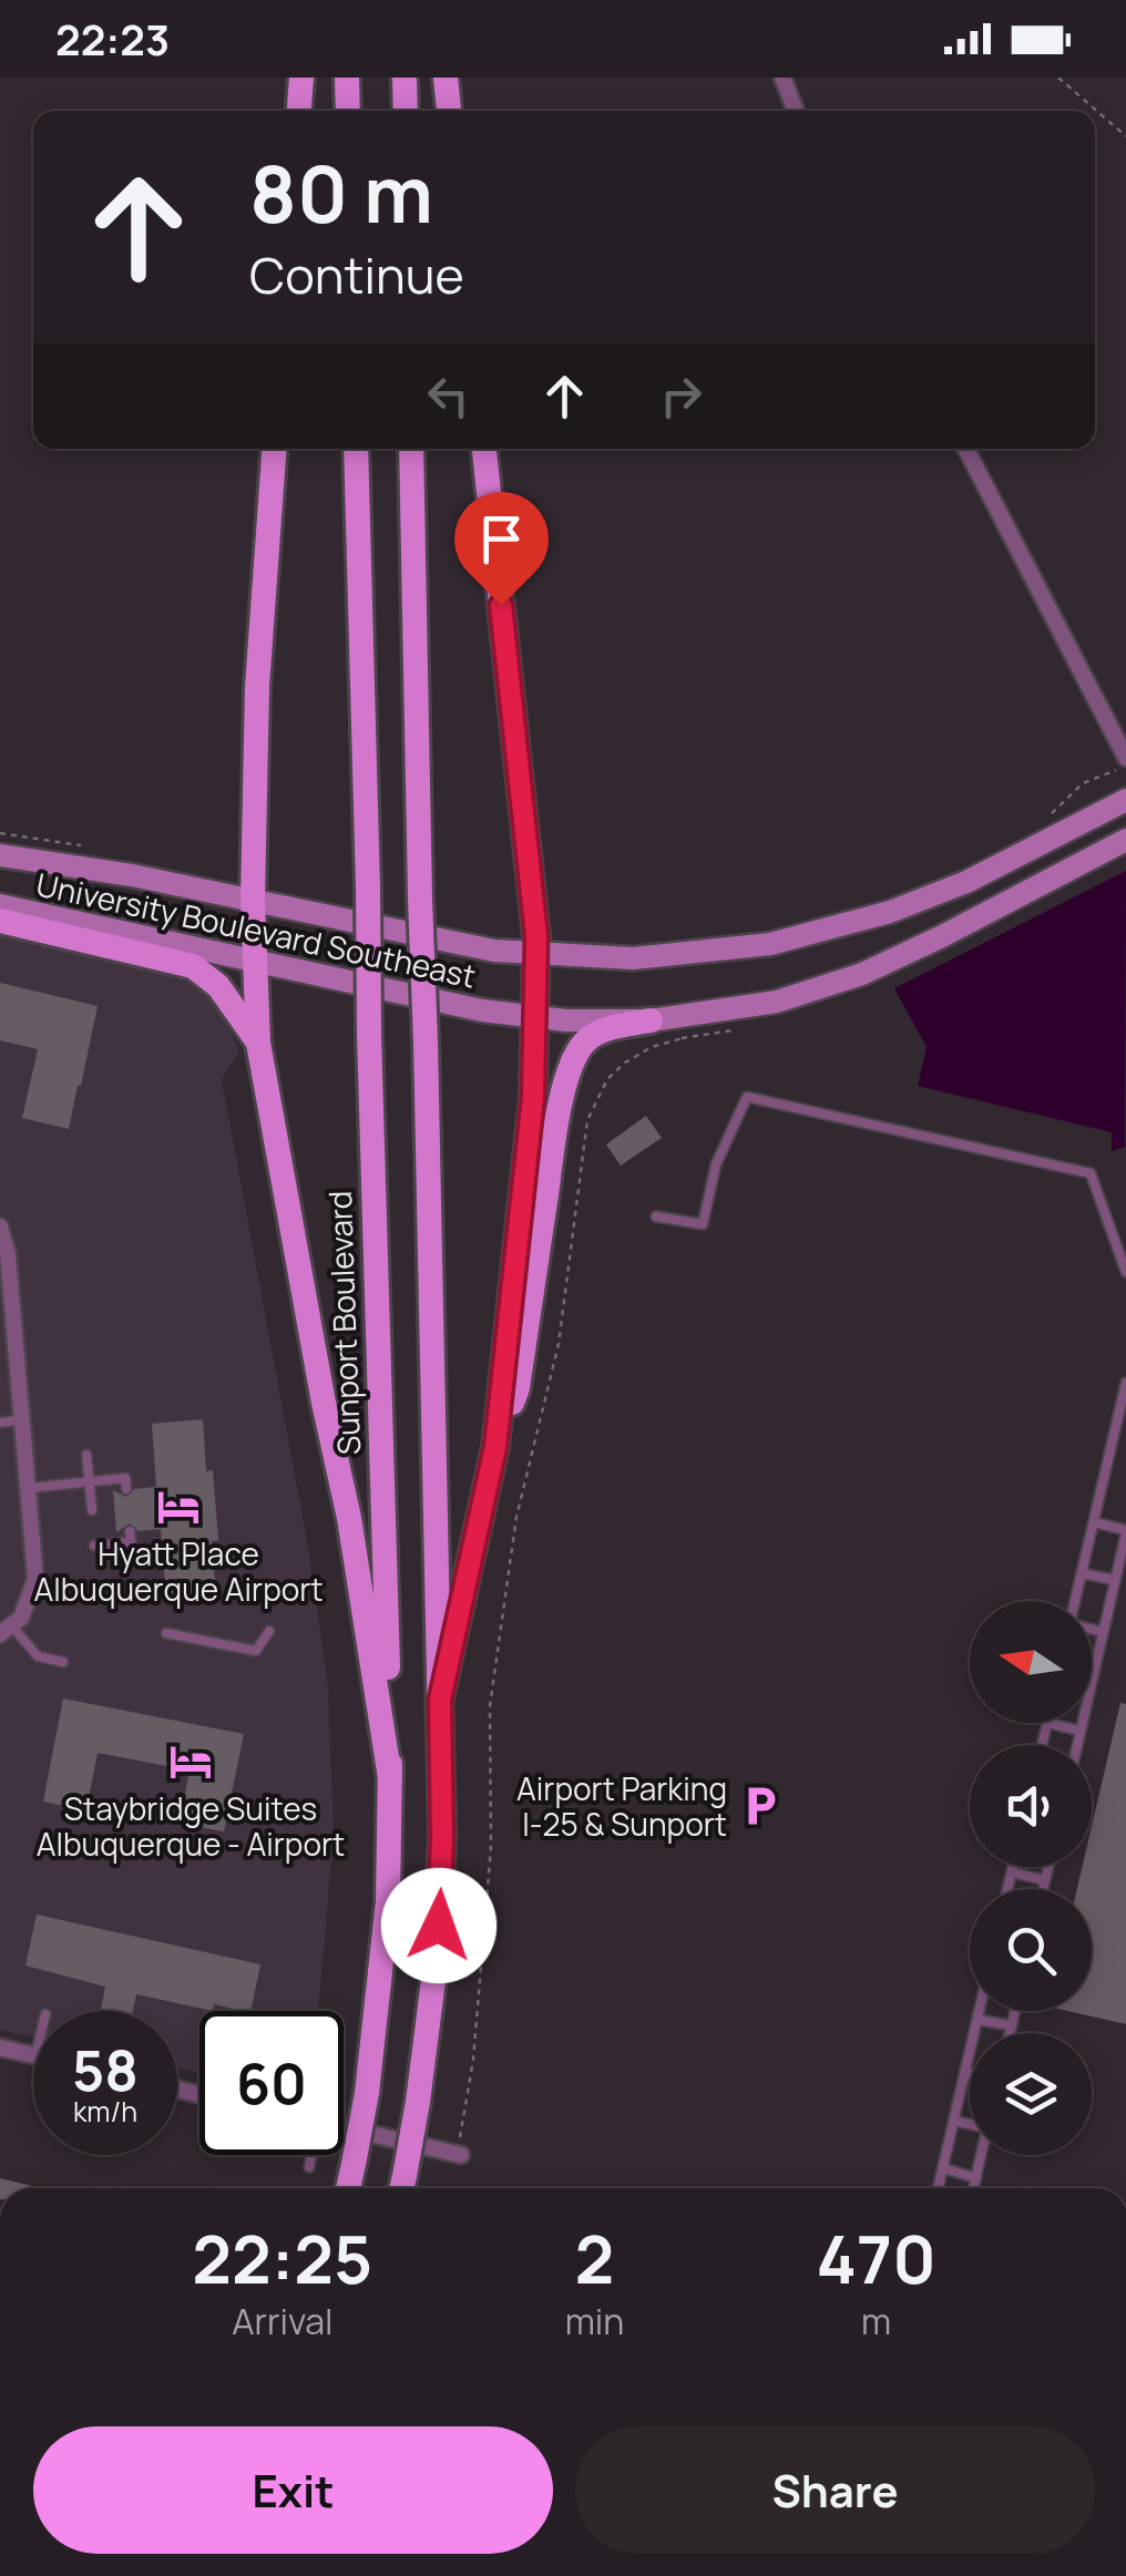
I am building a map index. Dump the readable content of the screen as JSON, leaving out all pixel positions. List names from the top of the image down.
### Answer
{
  "streets": {
    "main road": ["University Boulevard Southeast", "Sunport Boulevard"]
  },
  "places": {
    "hotel": ["Hyatt Place Albuquerque Airport", "Staybridge Suites Albuquerque - Airport"],
    "parking": ["Airport Parking I-25 & Sunport"]
  },
  "north": "left",
  "page": {
    "status": "22:23",
    "turn": ["80 m", "Continue"],
    "speed": "58 km/h",
    "limit": "60",
    "eta": [
      "22:25",
      "Arrival",
      "2",
      "min",
      "470",
      "m"
    ],
    "buttons": ["Exit", "Share"]
  }
}
